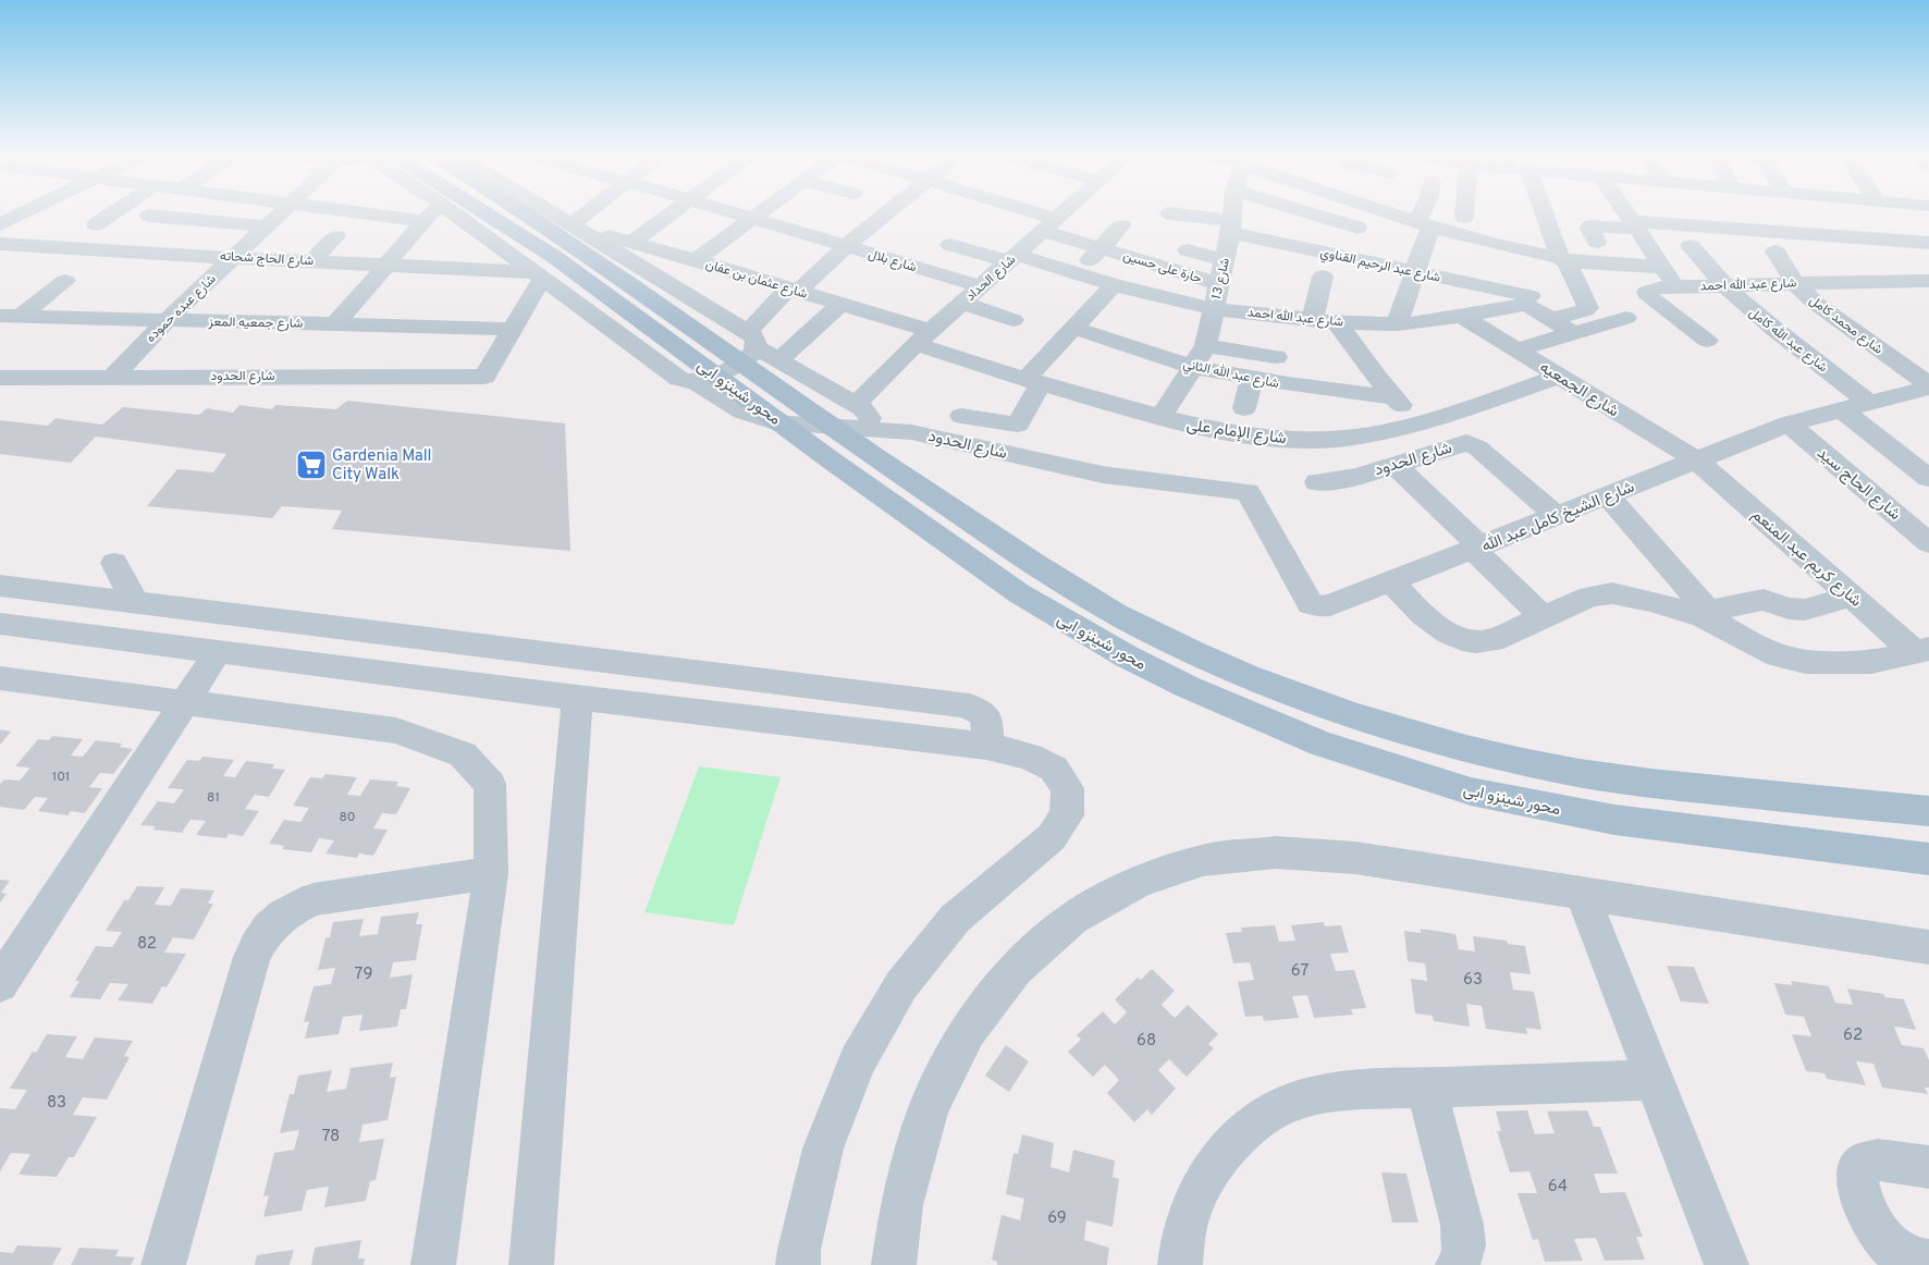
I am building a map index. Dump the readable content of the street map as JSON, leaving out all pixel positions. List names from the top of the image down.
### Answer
{
  "streets": {
    "main road": ["محور شينزو ابى"],
    "street": [
      "شارع الحاج شحاته",
      "شارع بلال",
      "شارع عبد الرحيم القناوي",
      "حارة على حسين",
      "شارع الحداد",
      "شارع عثمان بن عفان",
      "شارع 13",
      "شارع عبد الله احمد",
      "شارع عبده حموده",
      "شارع جمعيه المعز",
      "شارع محمد كامل",
      "شارع عبد الله كامل",
      "شارع عبد الله الثاني",
      "شارع الحدود",
      "شارع الجمعيه",
      "شارع الإمام على",
      "شارع الحاج سيد",
      "شارع الشيخ كامل عبد الله",
      "شارع كريم عبد المنعم"
    ]
  },
  "crossings": [
    ["شارع الحاج شحاته", "شارع عبده حموده"],
    ["شارع الحاج شحاته", "شارع الحدود"],
    ["شارع بلال", "شارع الحداد"],
    ["شارع عبد الرحيم القناوي", "شارع 13"],
    ["حارة على حسين", "شارع الحداد"],
    ["حارة على حسين", "شارع 13"],
    ["شارع الحداد", "شارع عثمان بن عفان"],
    ["شارع الحداد", "شارع عبد الله احمد"],
    ["شارع الحداد", "شارع الإمام على"],
    ["شارع عثمان بن عفان", "شارع الإمام على"],
    ["شارع 13", "شارع عبد الله احمد"],
    ["شارع 13", "شارع عبد الله الثاني"],
    ["شارع 13", "شارع الإمام على"],
    ["شارع عبد الله احمد", "شارع محمد كامل"],
    ["شارع عبد الله احمد", "شارع عبد الله كامل"],
    ["شارع عبد الله احمد", "شارع الجمعيه"],
    ["شارع عبده حموده", "شارع جمعيه المعز"],
    ["شارع عبده حموده", "شارع الحدود"],
    ["شارع جمعيه المعز", "شارع الحدود"],
    ["شارع محمد كامل", "شارع الشيخ كامل عبد الله"],
    ["شارع عبد الله كامل", "شارع الشيخ كامل عبد الله"],
    ["شارع الحدود", "شارع الشيخ كامل عبد الله"],
    ["شارع الجمعيه", "شارع الإمام على"],
    ["شارع الجمعيه", "شارع الشيخ كامل عبد الله"],
    ["شارع الجمعيه", "شارع كريم عبد المنعم"],
    ["شارع الحاج سيد", "شارع الشيخ كامل عبد الله"],
    ["شارع الشيخ كامل عبد الله", "شارع كريم عبد المنعم"]
  ],
  "places": {
    "supermarket": ["Gardenia Mall City Walk"]
  },
  "house_numbers": [
    "101",
    "81",
    "80",
    "82",
    "67",
    "79",
    "63",
    "62",
    "68",
    "83",
    "78",
    "64",
    "69"
  ]
}
